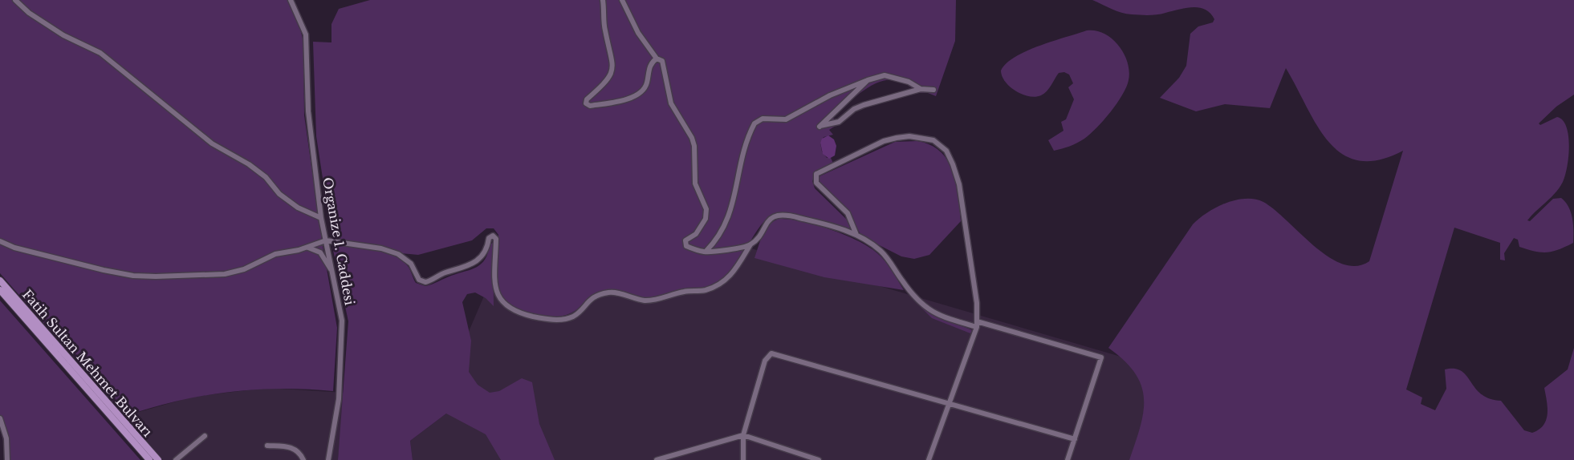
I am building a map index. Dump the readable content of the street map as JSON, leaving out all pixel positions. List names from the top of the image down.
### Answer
{
  "streets": {
    "main road": ["Fatih Sultan Mehmet Bulvarı"],
    "street": ["Organize 1. Caddesi"]
  }
}
